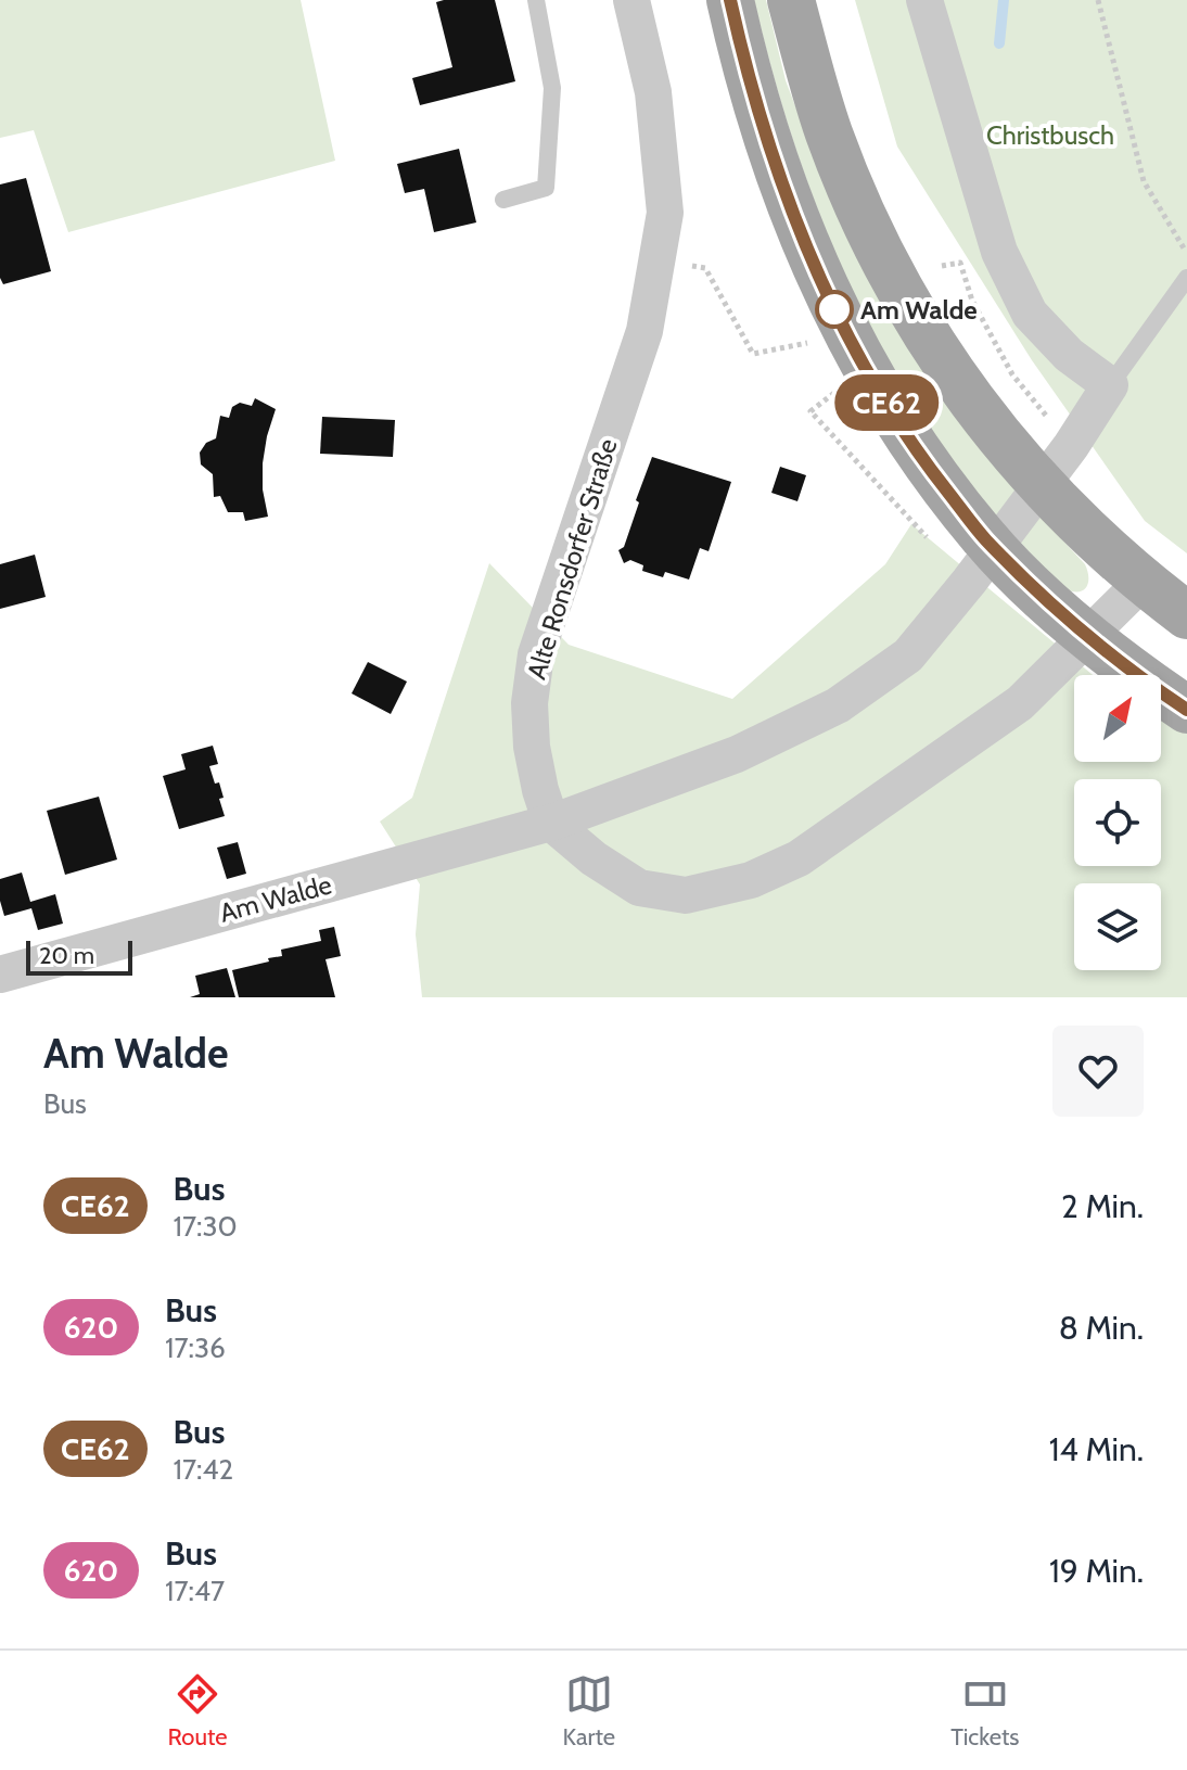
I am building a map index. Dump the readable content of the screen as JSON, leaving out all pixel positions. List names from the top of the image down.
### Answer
{
  "streets": {
    "street": ["Alte Ronsdorfer Straße", "Am Walde"]
  },
  "crossings": [
    ["Alte Ronsdorfer Straße", "Am Walde"]
  ],
  "parks": ["Christbusch"],
  "places": ["Am Walde"],
  "lines": ["bus line CE62"],
  "scale_bar": "20 m",
  "north": "top right",
  "page": {
    "on_map": "CE62",
    "scale": "20 m",
    "heading": ["Am Walde", "Bus"],
    "list": [
      {
        "mark": "CE62",
        "name": "Bus",
        "note": "17:30",
        "value": "2 Min."
      },
      {
        "mark": "620",
        "name": "Bus",
        "note": "17:36",
        "value": "8 Min."
      },
      {
        "mark": "CE62",
        "name": "Bus",
        "note": "17:42",
        "value": "14 Min."
      },
      {
        "mark": "620",
        "name": "Bus",
        "note": "17:47",
        "value": "19 Min."
      }
    ],
    "tabs": ["Route", "Karte", "Tickets"]
  }
}
